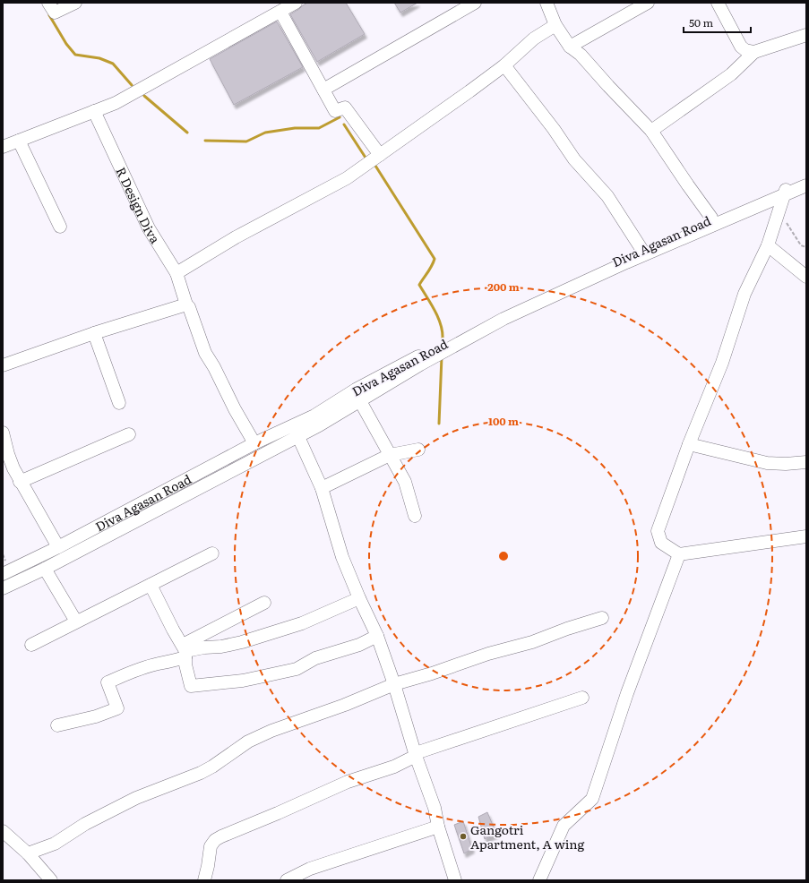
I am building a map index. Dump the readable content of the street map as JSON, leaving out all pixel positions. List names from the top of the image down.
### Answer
{
  "streets": {
    "street": ["R Design Diva", "Diva Agasan Road"]
  },
  "crossings": [
    ["R Design Diva", "Diva Agasan Road"]
  ],
  "places": ["Gangotri Apartment, A wing"],
  "scale_bar": "50 m",
  "rings": ["200 m", "100 m"]
}
